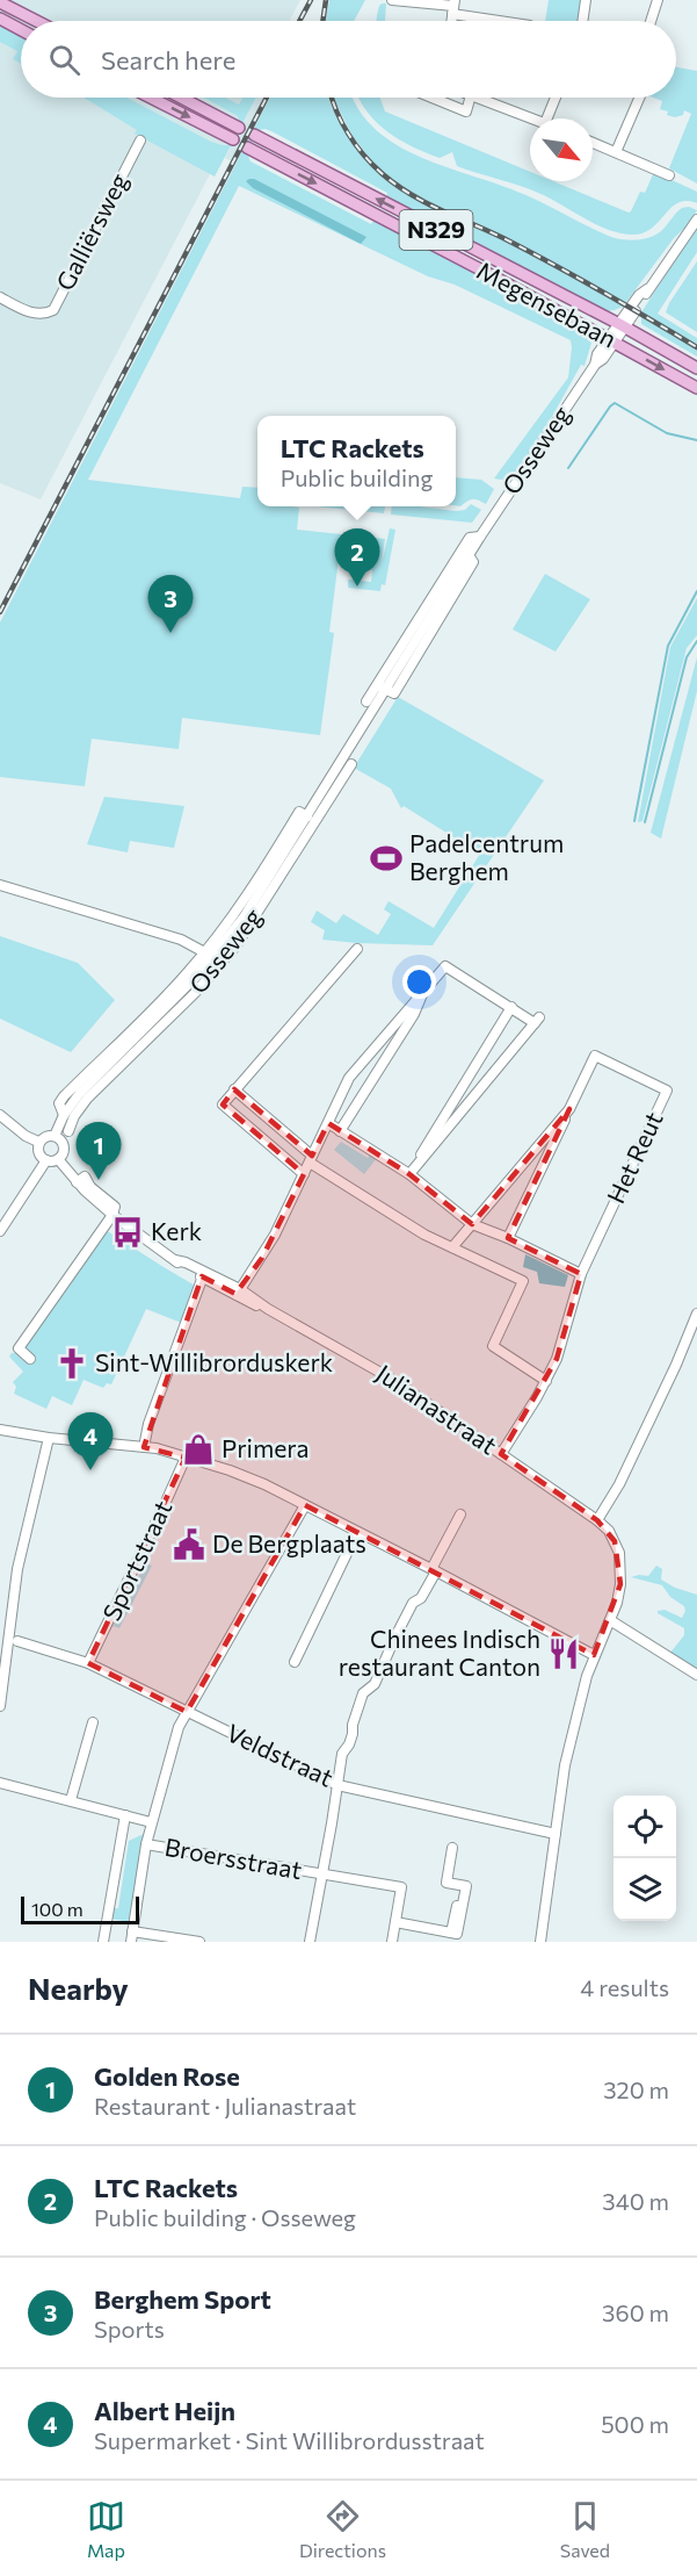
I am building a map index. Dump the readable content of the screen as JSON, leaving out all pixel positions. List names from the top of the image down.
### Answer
{
  "streets": {
    "main road": ["N329", "Megensebaan"],
    "street": [
      "Galliërsweg",
      "Osseweg",
      "Het Reut",
      "Julianastraat",
      "Sportstraat",
      "Veldstraat",
      "Broersstraat"
    ]
  },
  "crossings": [
    ["Megensebaan", "Osseweg"],
    ["Osseweg", "Julianastraat"],
    ["Het Reut", "Julianastraat"],
    ["Sportstraat", "Veldstraat"]
  ],
  "places": {
    "sports": ["Padelcentrum Berghem"],
    "bus stop": ["Kerk"],
    "church": ["Sint-Willibrorduskerk"],
    "shop": ["Primera"],
    "public building": ["De Bergplaats"],
    "restaurant": ["Chinees Indisch restaurant Canton"]
  },
  "scale_bar": "100 m",
  "north": "bottom right",
  "page": {
    "search": "Search here",
    "popup": ["LTC Rackets", "Public building"],
    "pins": [
      "2",
      "3",
      "1",
      "4"
    ],
    "scale": "100 m",
    "heading": ["Nearby", "4 results"],
    "list": [
      {
        "mark": "1",
        "name": "Golden Rose",
        "note": "Restaurant · Julianastraat",
        "value": "320 m"
      },
      {
        "mark": "2",
        "name": "LTC Rackets",
        "note": "Public building · Osseweg",
        "value": "340 m"
      },
      {
        "mark": "3",
        "name": "Berghem Sport",
        "note": "Sports",
        "value": "360 m"
      },
      {
        "mark": "4",
        "name": "Albert Heijn",
        "note": "Supermarket · Sint Willibrordusstraat",
        "value": "500 m"
      }
    ],
    "nav": ["Map", "Directions", "Saved"]
  }
}
